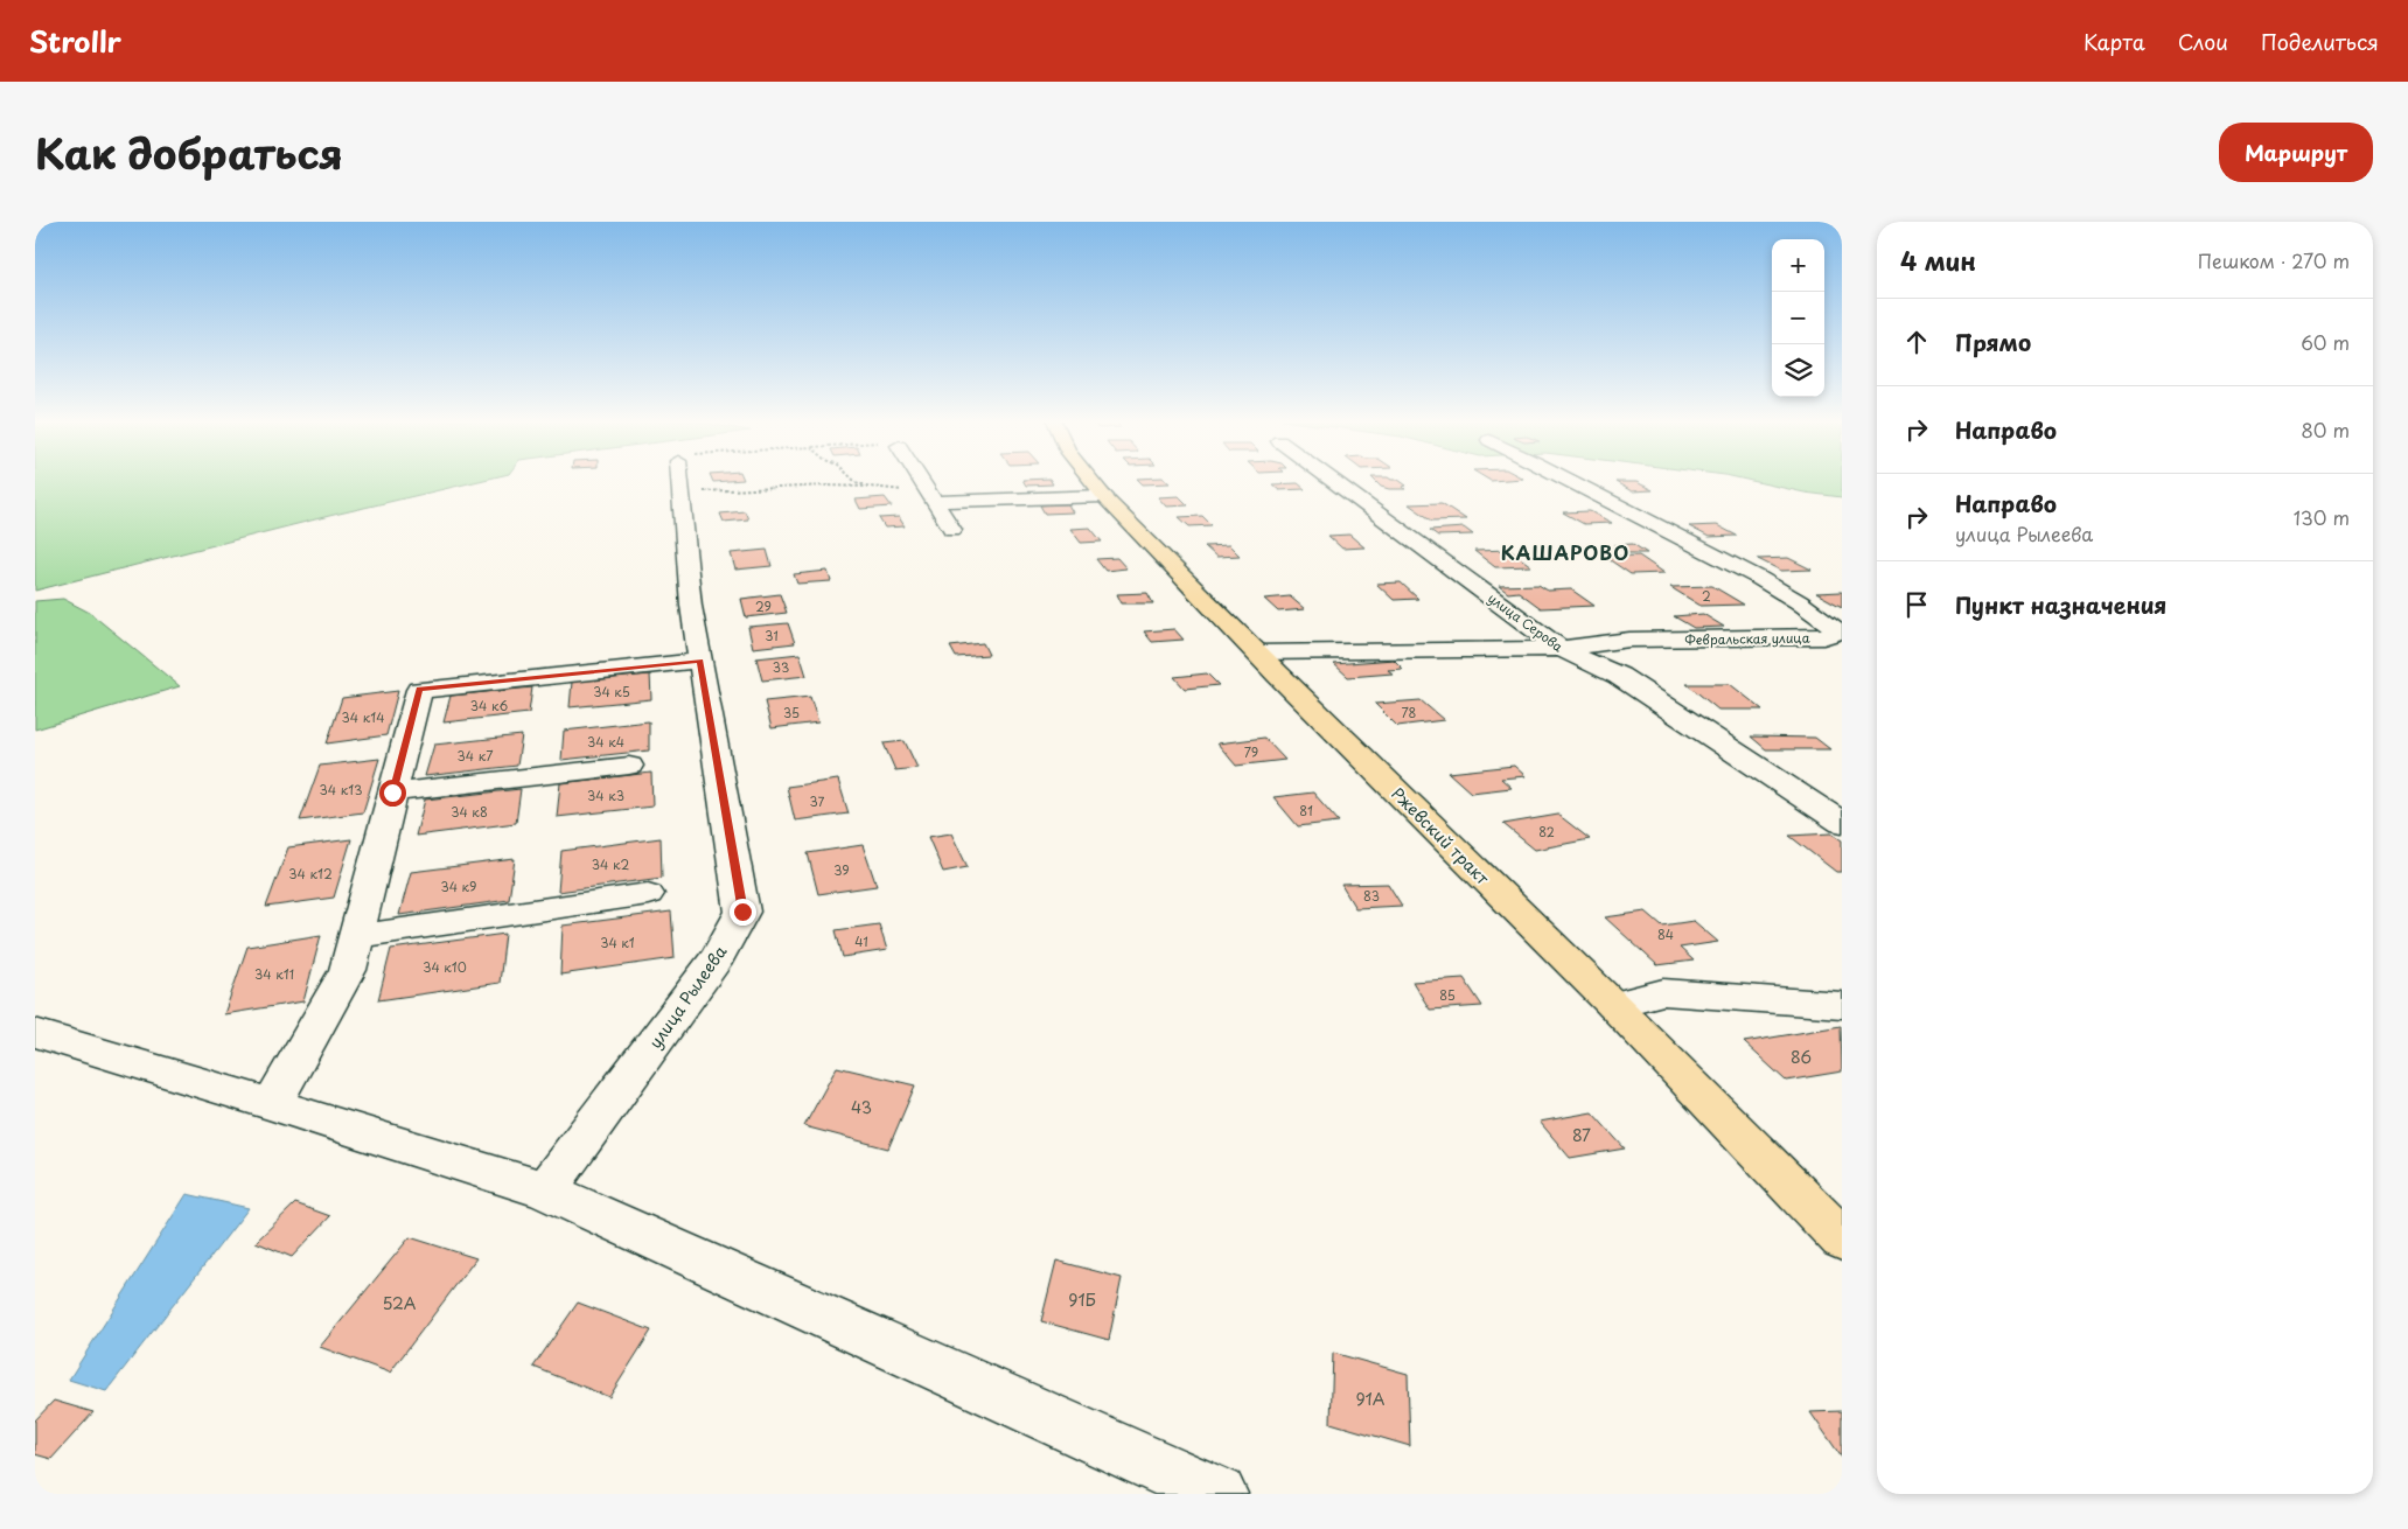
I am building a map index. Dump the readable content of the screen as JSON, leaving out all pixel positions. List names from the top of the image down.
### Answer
{
  "streets": {
    "main road": ["Ржевский тракт"],
    "street": ["улица Серова", "Февральская улица", "улица Рылеева"]
  },
  "crossings": [
    ["улица Серова", "Февральская улица"],
    ["Февральская улица", "Ржевский тракт"]
  ],
  "districts": ["КАШАРОВО"],
  "house_numbers": [
    "2",
    "29",
    "31",
    "33",
    "34 к5",
    "34 к6",
    "35",
    "78",
    "34 к14",
    "34 к4",
    "79",
    "34 к7",
    "34 к13",
    "34 к3",
    "37",
    "81",
    "34 к8",
    "82",
    "34 к2",
    "39",
    "34 к12",
    "34 к9",
    "83",
    "84",
    "41",
    "34 к1",
    "34 к10",
    "34 к11",
    "85",
    "86",
    "43",
    "87",
    "91Б",
    "52А",
    "91А"
  ],
  "page": {
    "header": "Strollr",
    "nav": ["Карта", "Слои", "Поделиться"],
    "title": "Как добраться",
    "buttons": "Маршрут",
    "heading": ["4 мин", "Пешком · 270 m"],
    "map_buttons": ["+", "−"],
    "list": [
      ["Прямо", "60 m"],
      ["Направо", "80 m"],
      ["Направо", "улица Рылеева", "130 m"],
      "Пункт назначения"
    ]
  }
}
